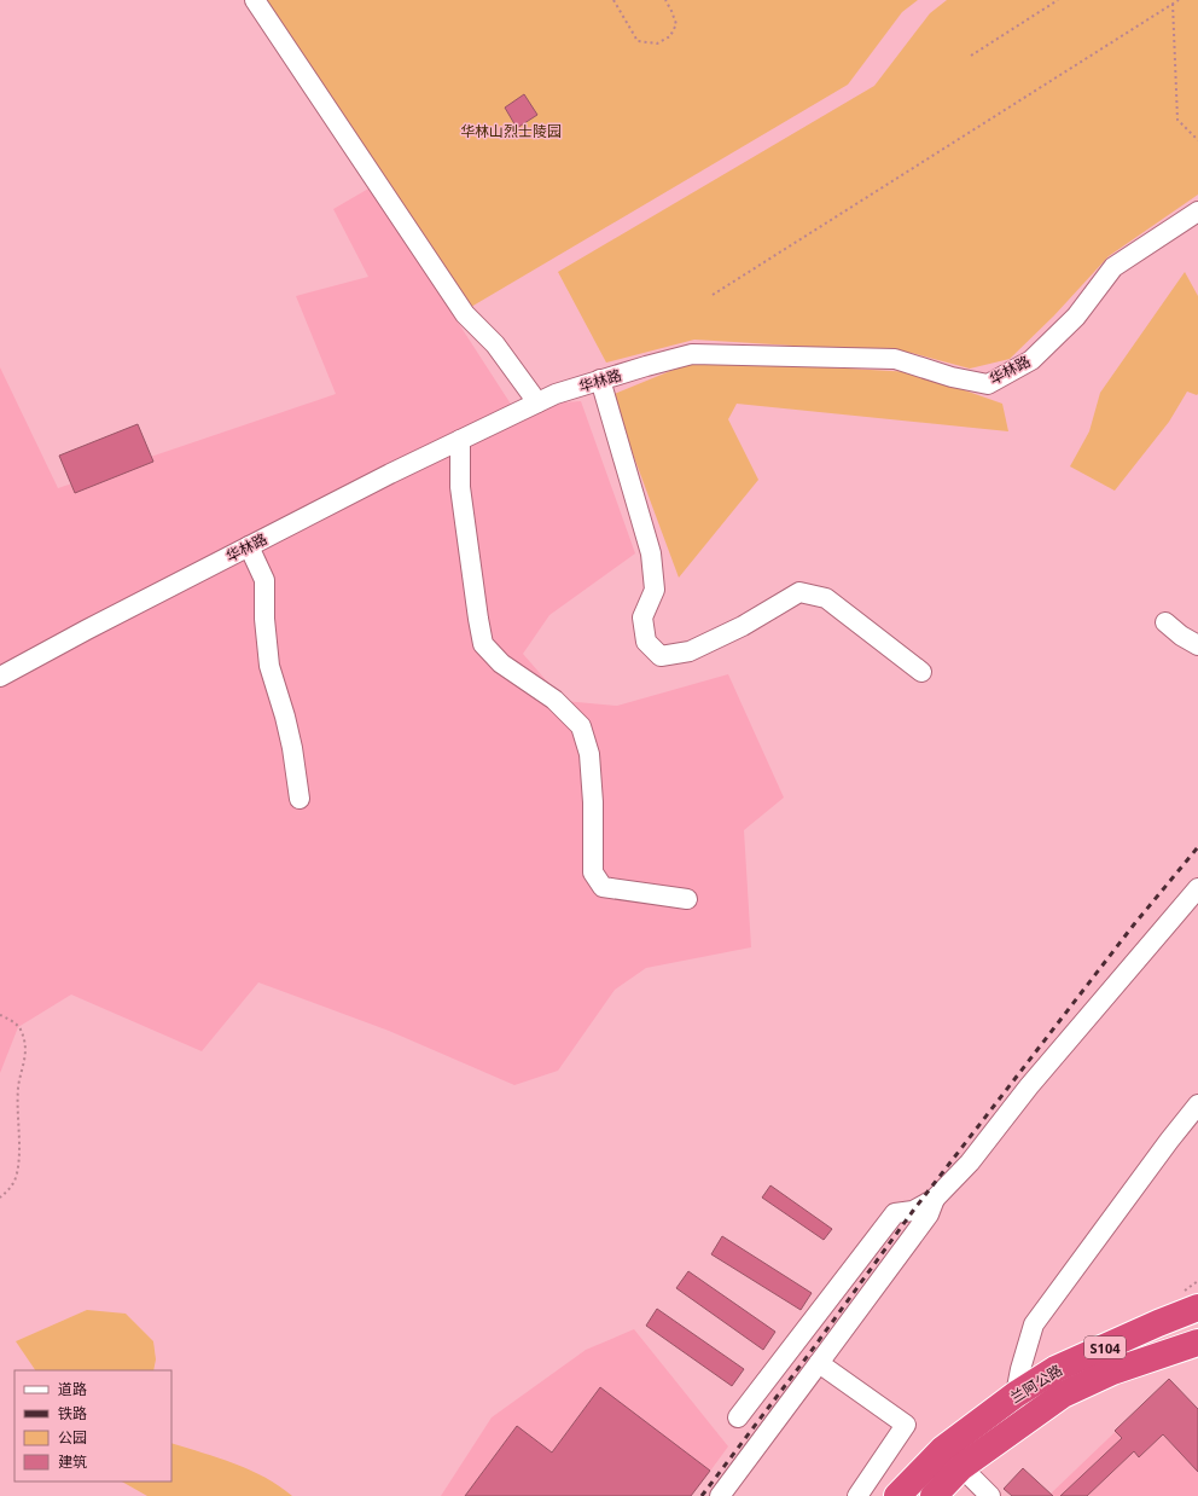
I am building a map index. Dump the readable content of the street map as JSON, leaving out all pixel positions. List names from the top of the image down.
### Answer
{
  "streets": {
    "highway": ["S104", "兰阿公路"],
    "street": ["华林路"]
  },
  "parks": ["华林山烈士陵园"],
  "legend": [
    "道路",
    "铁路",
    "公园",
    "建筑"
  ]
}
